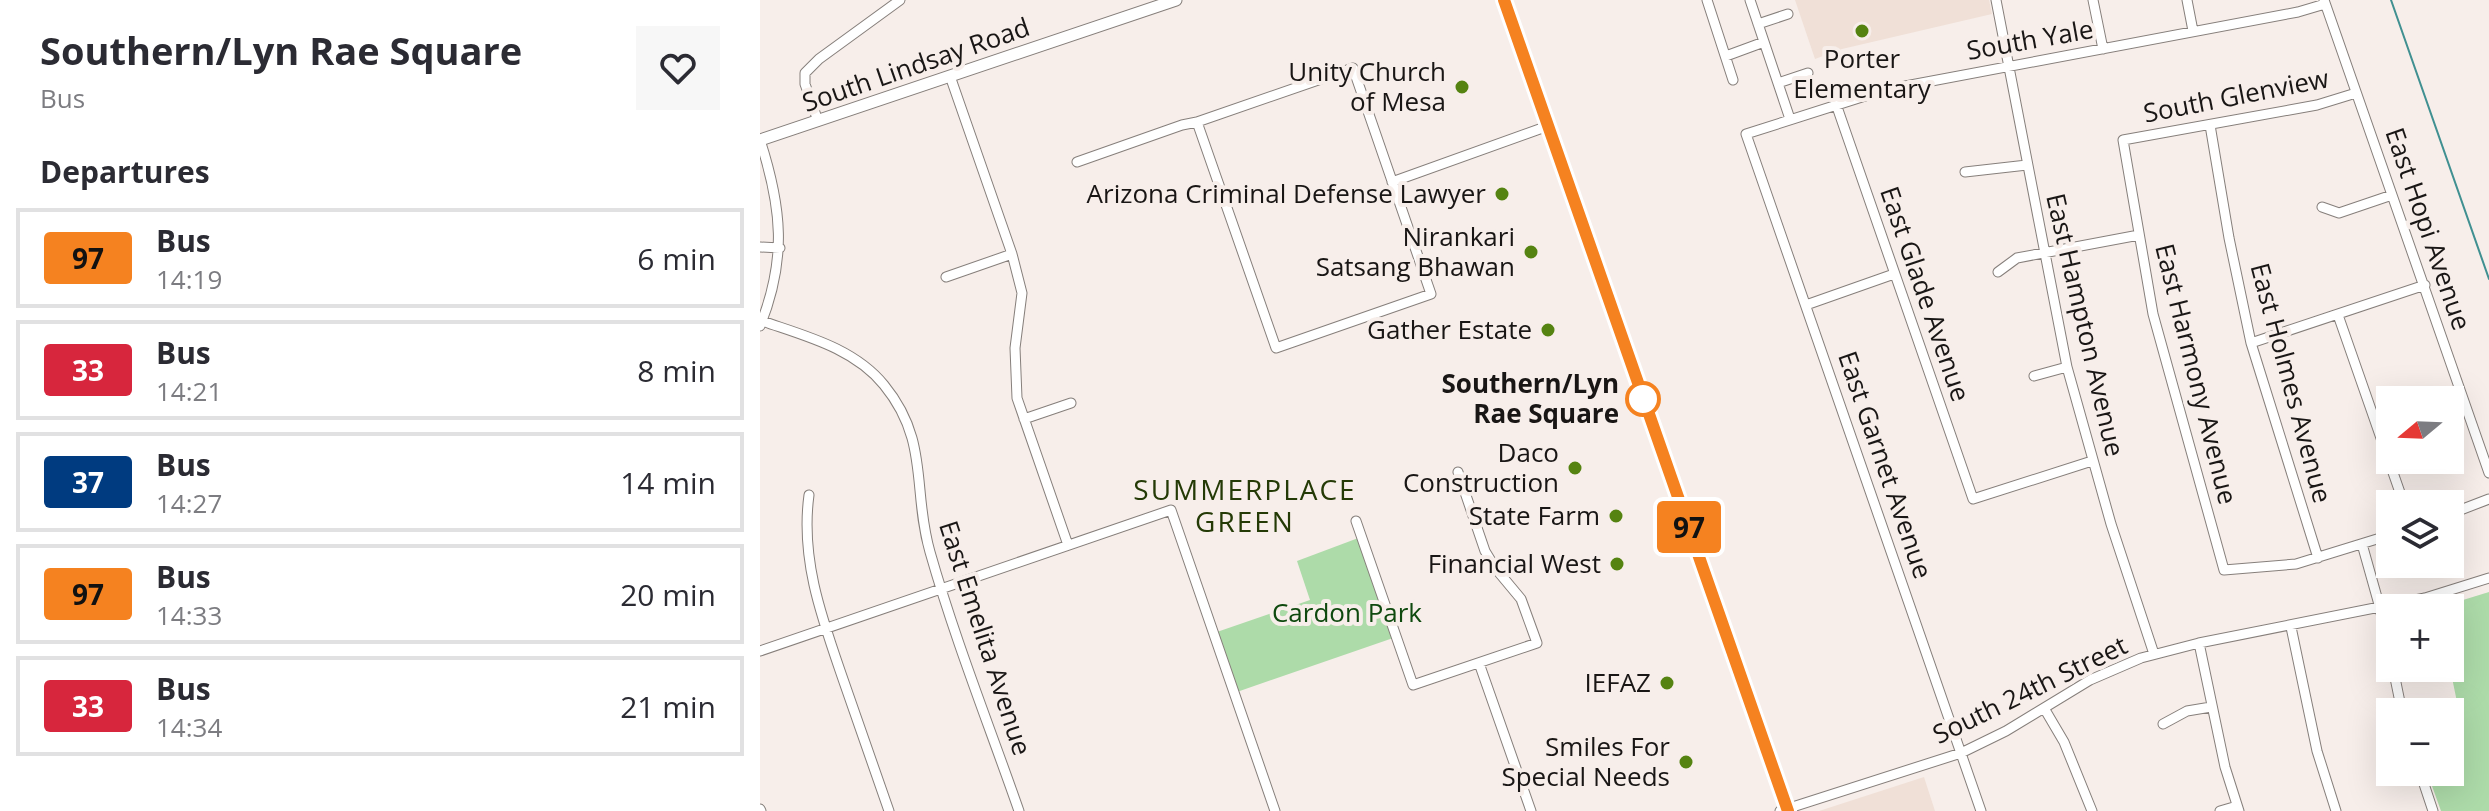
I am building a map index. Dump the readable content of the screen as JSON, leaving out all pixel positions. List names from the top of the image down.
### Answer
{
  "streets": {
    "main road": ["South Lindsay Road"],
    "street": [
      "South Yale",
      "South Glenview",
      "East Hopi Avenue",
      "East Glade Avenue",
      "East Hampton Avenue",
      "East Harmony Avenue",
      "East Holmes Avenue",
      "East Garnet Avenue",
      "East Emelita Avenue",
      "South 24th Street"
    ]
  },
  "crossings": [
    ["South Yale", "East Hopi Avenue"],
    ["South Yale", "East Glade Avenue"],
    ["South Yale", "East Hampton Avenue"],
    ["South Yale", "East Garnet Avenue"],
    ["South Glenview", "East Hopi Avenue"],
    ["South Glenview", "East Harmony Avenue"],
    ["South Glenview", "East Holmes Avenue"],
    ["East Glade Avenue", "East Hampton Avenue"],
    ["East Hampton Avenue", "South 24th Street"],
    ["East Harmony Avenue", "East Holmes Avenue"],
    ["East Garnet Avenue", "South 24th Street"]
  ],
  "districts": ["SUMMERPLACE GREEN"],
  "parks": ["Cardon Park"],
  "places": [
    "Porter Elementary",
    "Unity Church of Mesa",
    "Arizona Criminal Defense Lawyer",
    "Nirankari Satsang Bhawan",
    "Gather Estate",
    "Southern/Lyn Rae Square",
    "Daco Construction",
    "State Farm",
    "Financial West",
    "IEFAZ",
    "Smiles For Special Needs"
  ],
  "lines": ["bus line 97"],
  "north": "left",
  "page": {
    "heading": [
      ["Southern/Lyn Rae Square", "Bus"],
      "Departures"
    ],
    "on_map": "97",
    "list": [
      {
        "mark": "97",
        "name": "Bus",
        "note": "14:19",
        "value": "6 min"
      },
      {
        "mark": "33",
        "name": "Bus",
        "note": "14:21",
        "value": "8 min"
      },
      {
        "mark": "37",
        "name": "Bus",
        "note": "14:27",
        "value": "14 min"
      },
      {
        "mark": "97",
        "name": "Bus",
        "note": "14:33",
        "value": "20 min"
      },
      {
        "mark": "33",
        "name": "Bus",
        "note": "14:34",
        "value": "21 min"
      }
    ],
    "map_buttons": ["+", "−"]
  }
}
